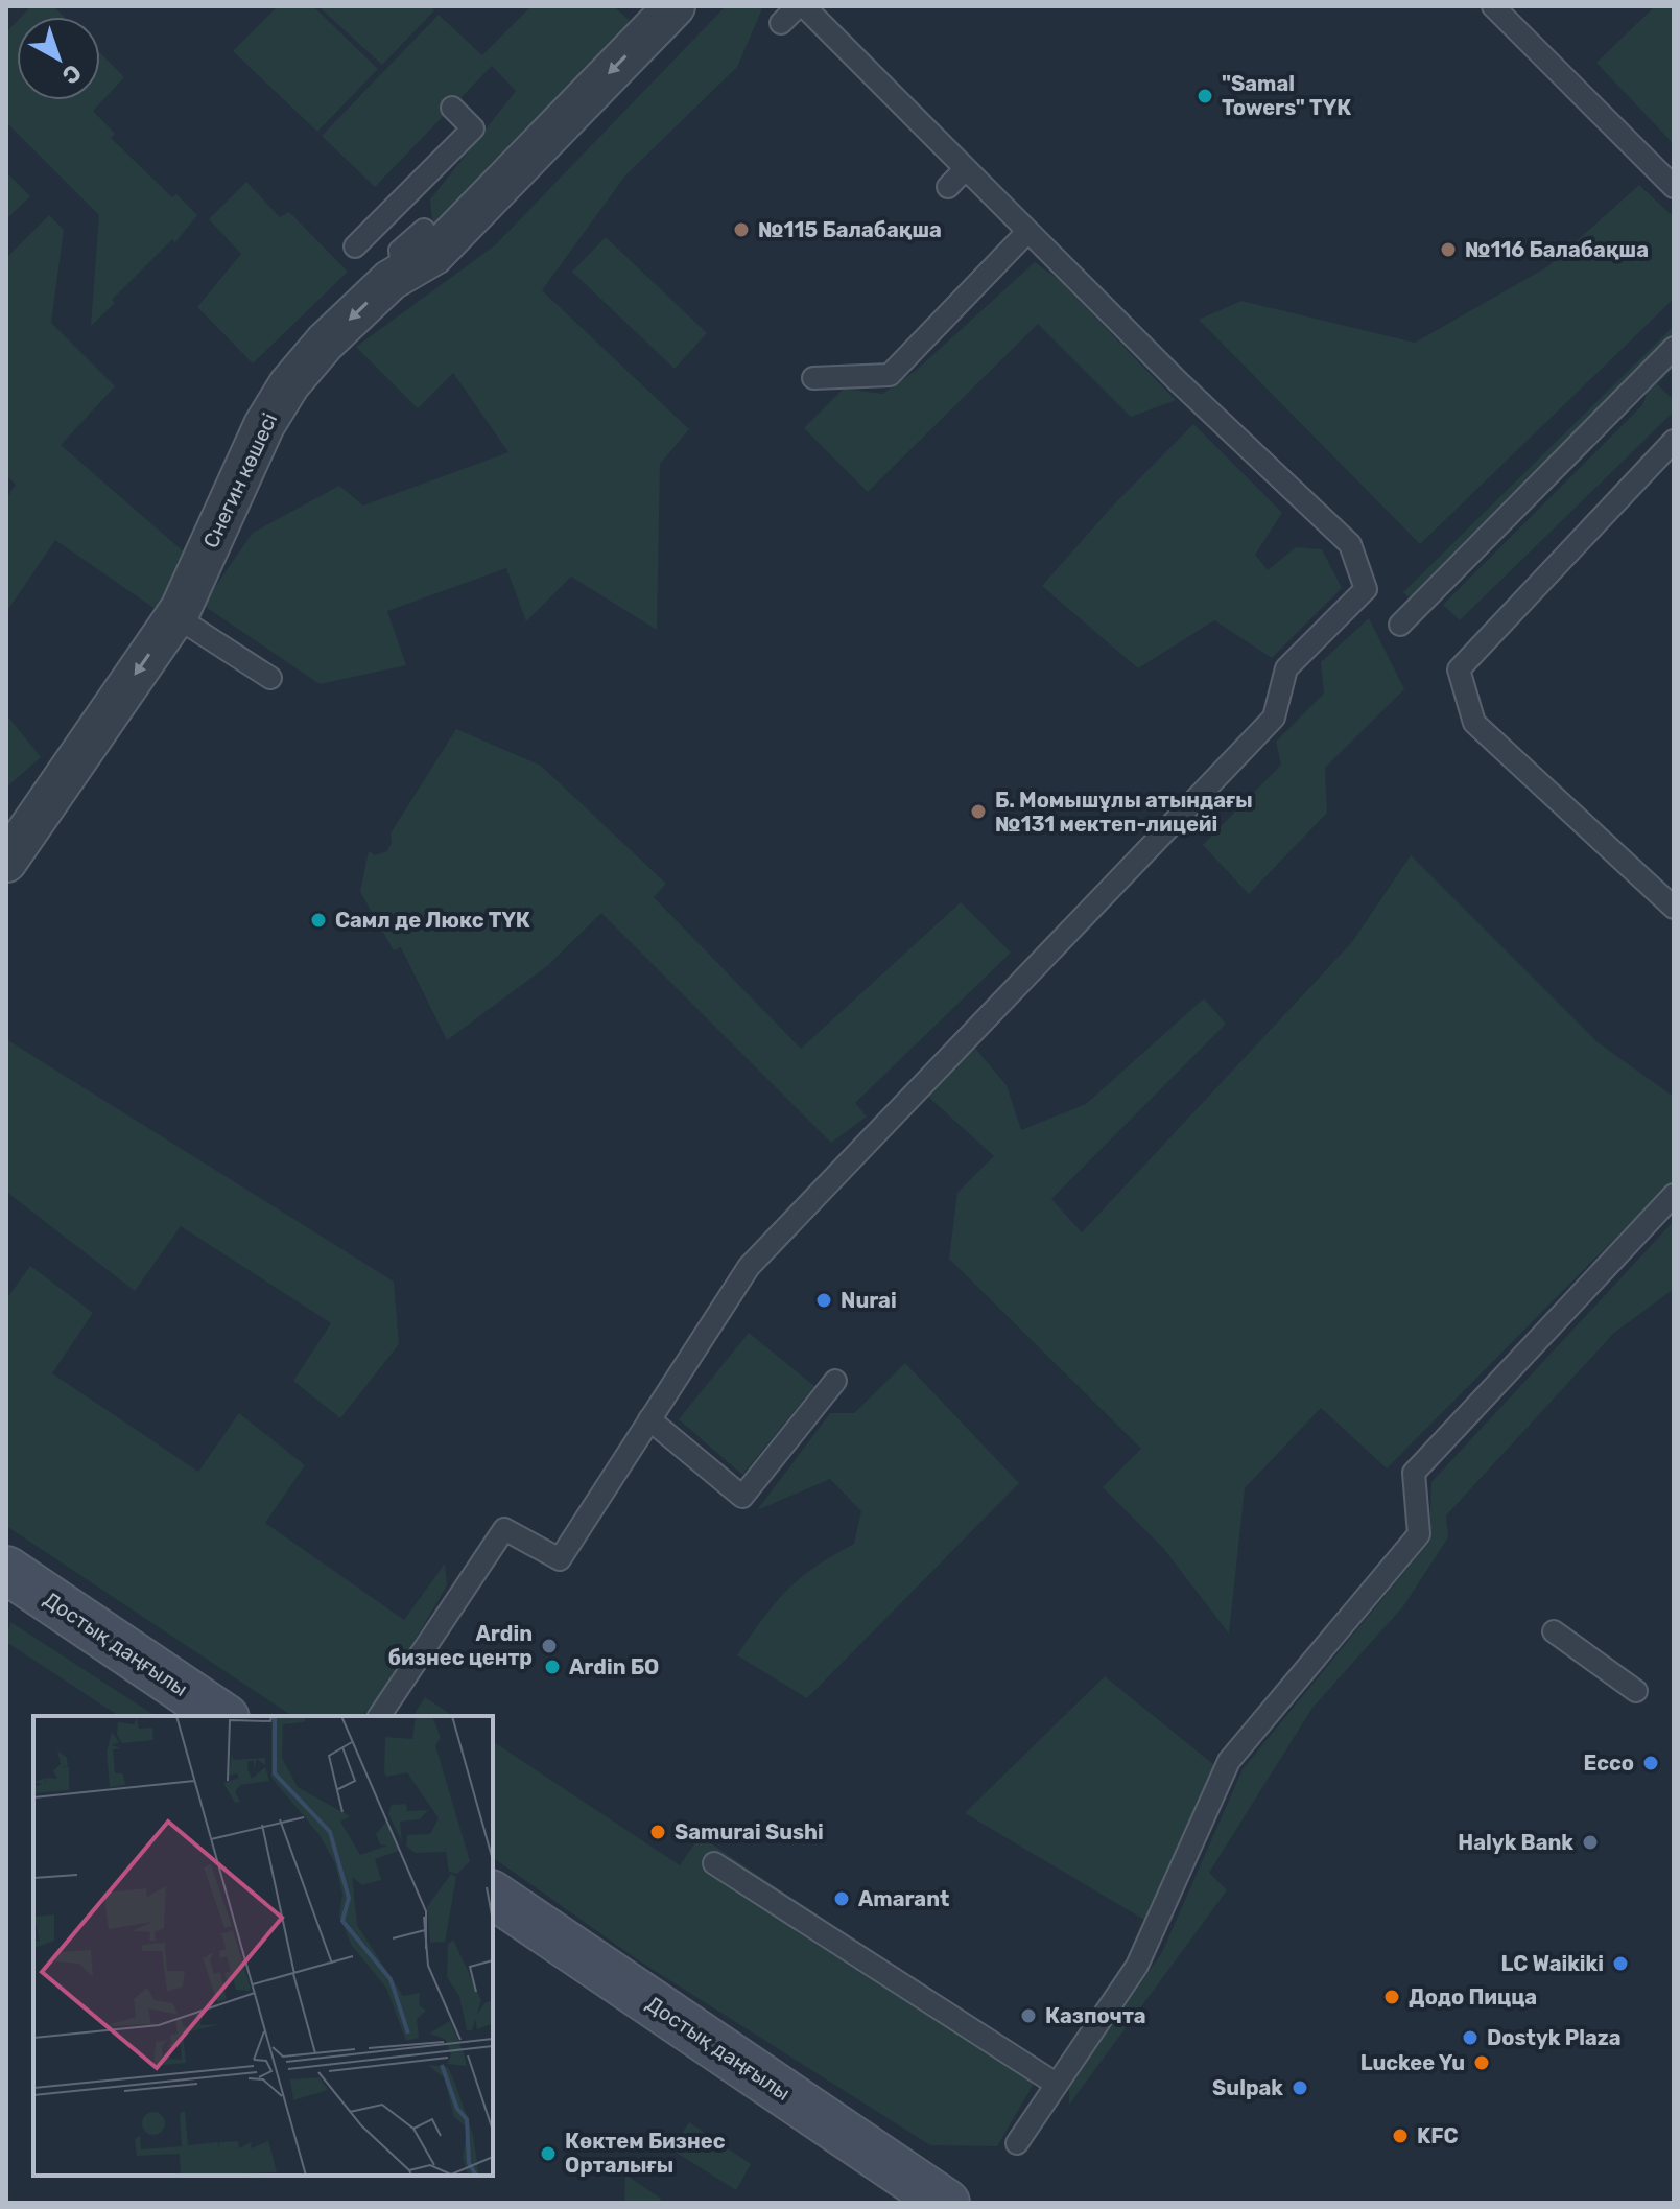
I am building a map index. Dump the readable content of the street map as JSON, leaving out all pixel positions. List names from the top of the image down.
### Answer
{
  "streets": {
    "main road": ["Достық даңғылы"],
    "street": ["Снегин көшесі"]
  },
  "one_way": ["Снегин көшесі"],
  "places": [
    "\"Samal Towers\" ТҮК",
    "№115 Балабақша",
    "№116 Балабақша",
    "Б. Момышұлы атындағы №131 мектеп-лицейі",
    "Самл де Люкс ТҮК",
    "Nurai",
    "Ardin бизнес центр",
    "Ardin БО",
    "Ecco",
    "Samurai Sushi",
    "Halyk Bank",
    "Amarant",
    "LC Waikiki",
    "Додо Пицца",
    "Казпочта",
    "Dostyk Plaza",
    "Luckee Yu",
    "Sulpak",
    "KFC",
    "Көктем Бизнес Орталығы"
  ],
  "north": "bottom right"
}
